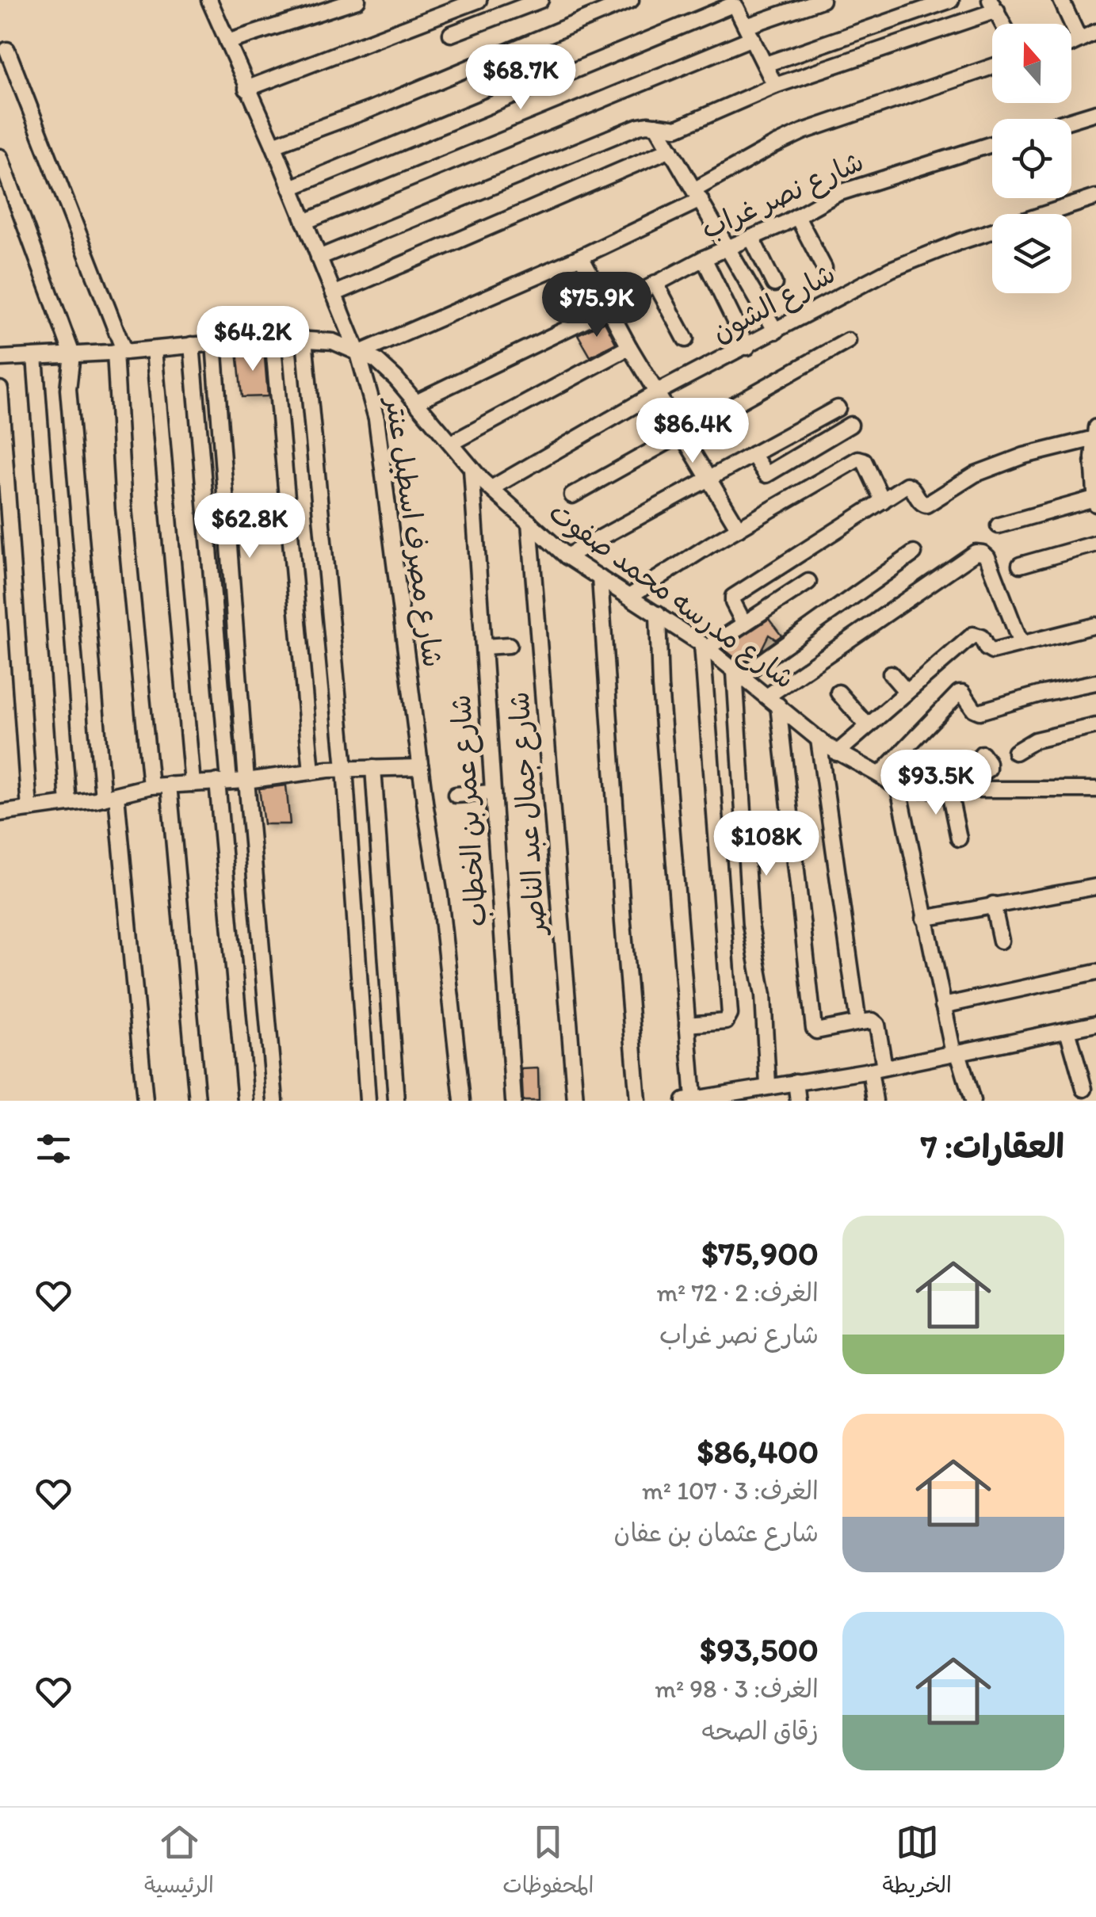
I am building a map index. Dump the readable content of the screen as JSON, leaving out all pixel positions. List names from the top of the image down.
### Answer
{
  "streets": {
    "street": [
      "شارع نصر غراب",
      "شارع الشون",
      "شارع مصرف اسطبل عنتر",
      "شارع مدرسه محمد صفوت",
      "شارع عمر بن الخطاب",
      "شارع جمال عبد الناصر"
    ]
  },
  "crossings": [
    ["شارع نصر غراب", "شارع مدرسه محمد صفوت"],
    ["شارع الشون", "شارع مدرسه محمد صفوت"],
    ["شارع مصرف اسطبل عنتر", "شارع مدرسه محمد صفوت"],
    ["شارع مدرسه محمد صفوت", "شارع عمر بن الخطاب"],
    ["شارع مدرسه محمد صفوت", "شارع جمال عبد الناصر"]
  ],
  "north": "top",
  "page": {
    "price": [
      "$68.7K",
      "$75.9K",
      "$64.2K",
      "$86.4K",
      "$62.8K",
      "$93.5K",
      "$108K"
    ],
    "heading": "العقارات: 7",
    "list": [
      {
        "name": "$75,900",
        "note": "الغرف: 2 · 72 m² · شارع نصر غراب"
      },
      {
        "name": "$86,400",
        "note": "الغرف: 3 · 107 m² · شارع عثمان بن عفان"
      },
      {
        "name": "$93,500",
        "note": "الغرف: 3 · 98 m² · زقاق الصحه"
      }
    ],
    "tabs": ["الخريطة", "المحفوظات", "الرئيسية"]
  }
}
